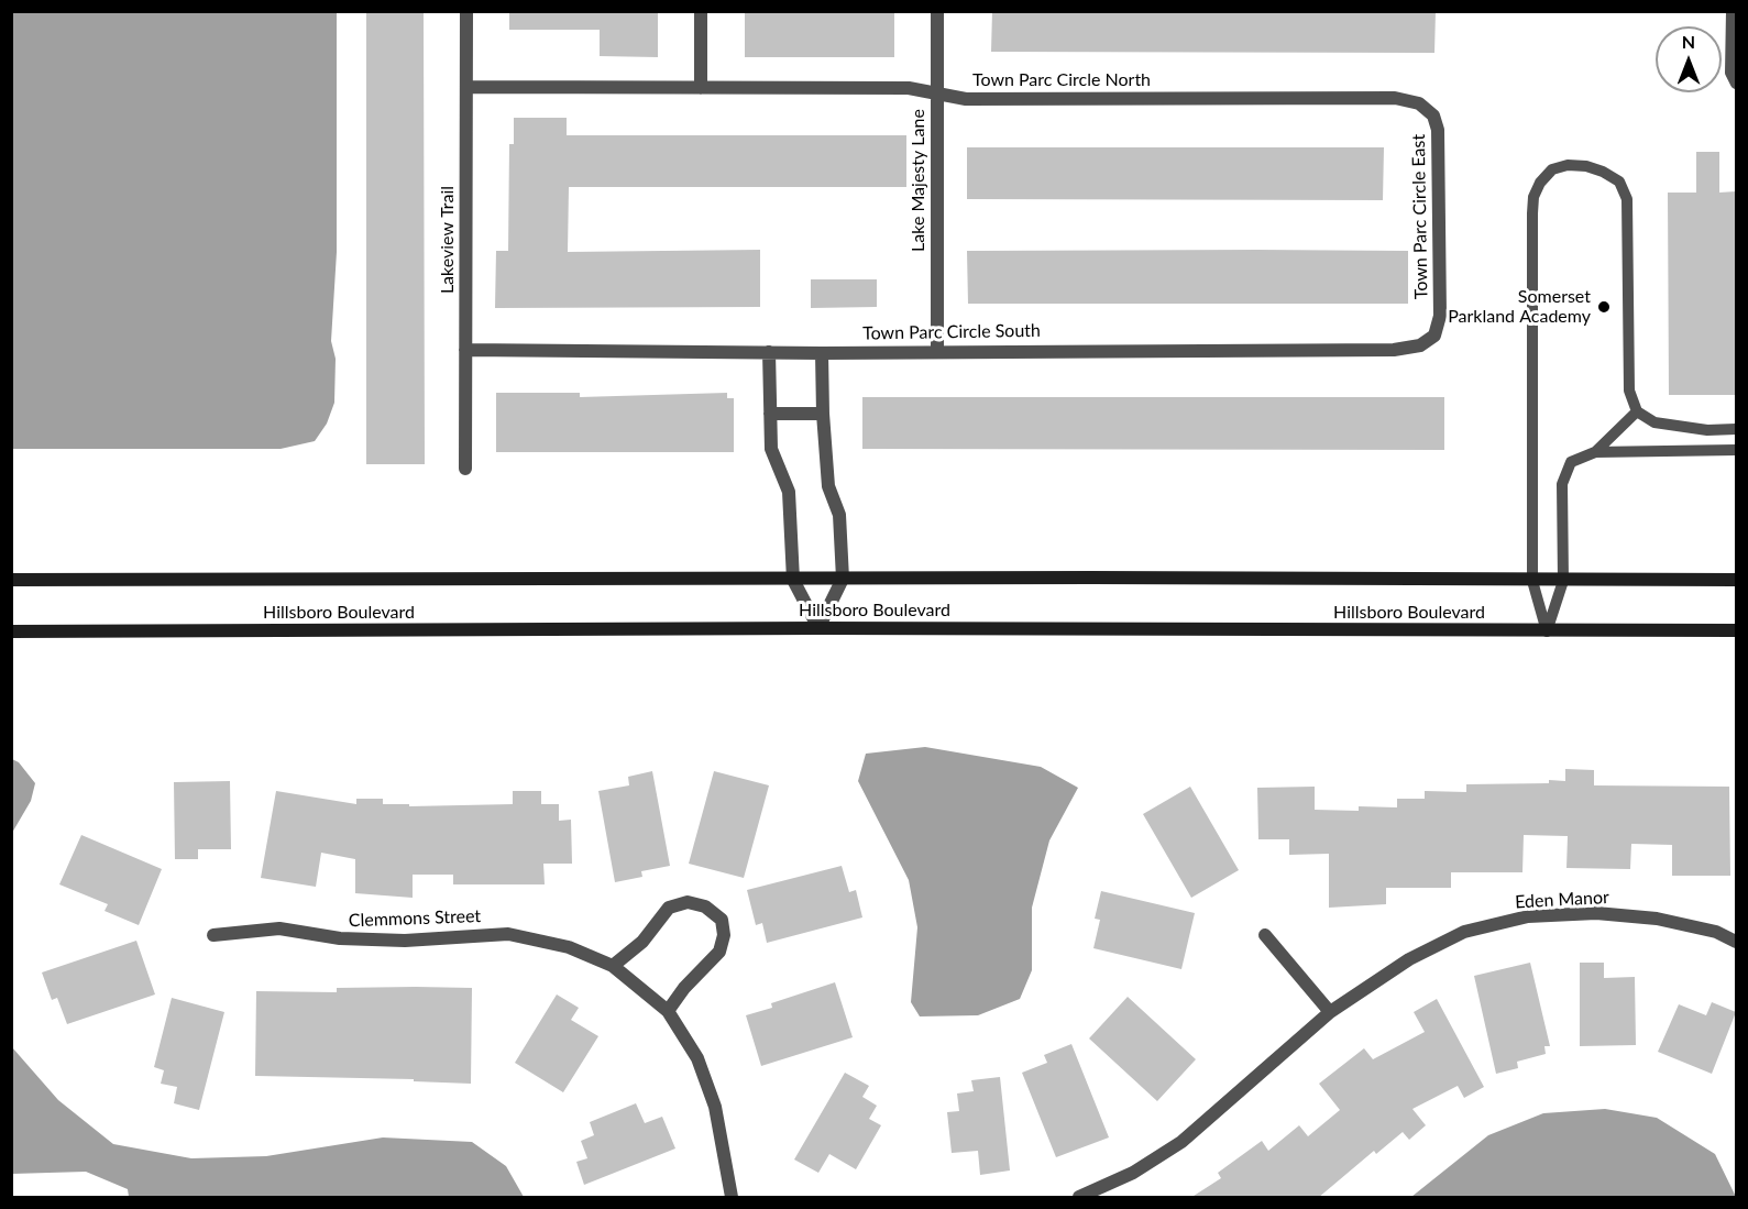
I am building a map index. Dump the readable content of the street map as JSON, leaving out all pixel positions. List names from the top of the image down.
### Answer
{
  "streets": {
    "street": [
      "Town Parc Circle North",
      "Lake Majesty Lane",
      "Town Parc Circle East",
      "Lakeview Trail",
      "Town Parc Circle South",
      "Hillsboro Boulevard",
      "Eden Manor",
      "Clemmons Street"
    ]
  },
  "crossings": [
    ["Town Parc Circle North", "Lake Majesty Lane"],
    ["Town Parc Circle North", "Town Parc Circle East"],
    ["Town Parc Circle North", "Lakeview Trail"],
    ["Lake Majesty Lane", "Town Parc Circle South"],
    ["Town Parc Circle East", "Town Parc Circle South"],
    ["Lakeview Trail", "Town Parc Circle South"]
  ],
  "places": ["Somerset Parkland Academy"],
  "north": "top"
}
